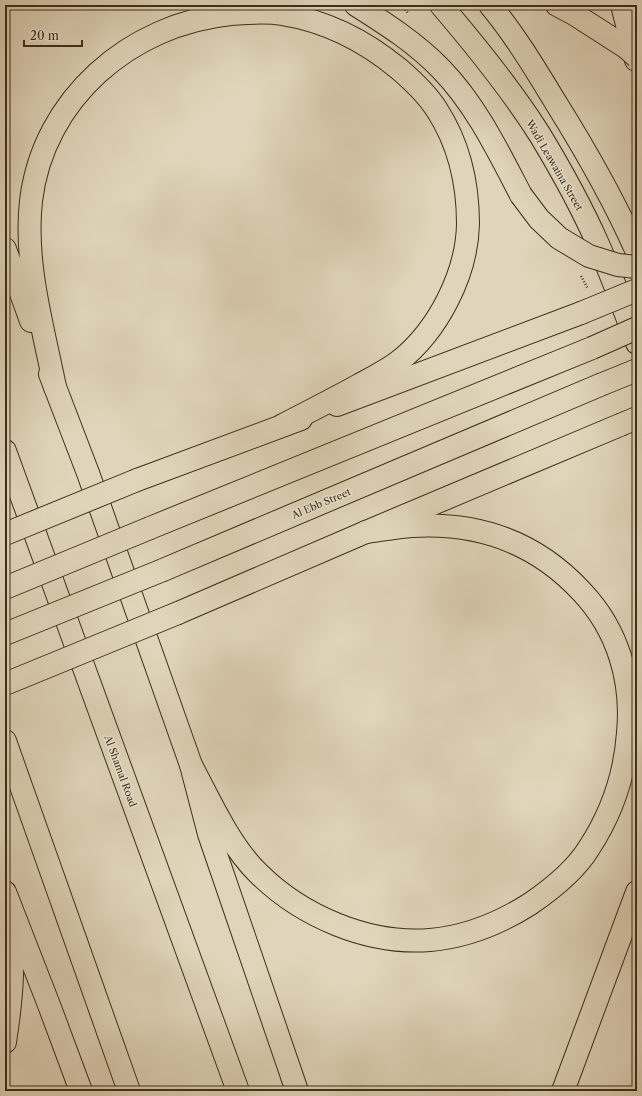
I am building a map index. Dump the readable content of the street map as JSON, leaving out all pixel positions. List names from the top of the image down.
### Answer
{
  "streets": {
    "main road": ["Wadi Leawaina Street", "Al Ebb Street", "Al Shamal Road"]
  },
  "scale_bar": "20 m"
}
